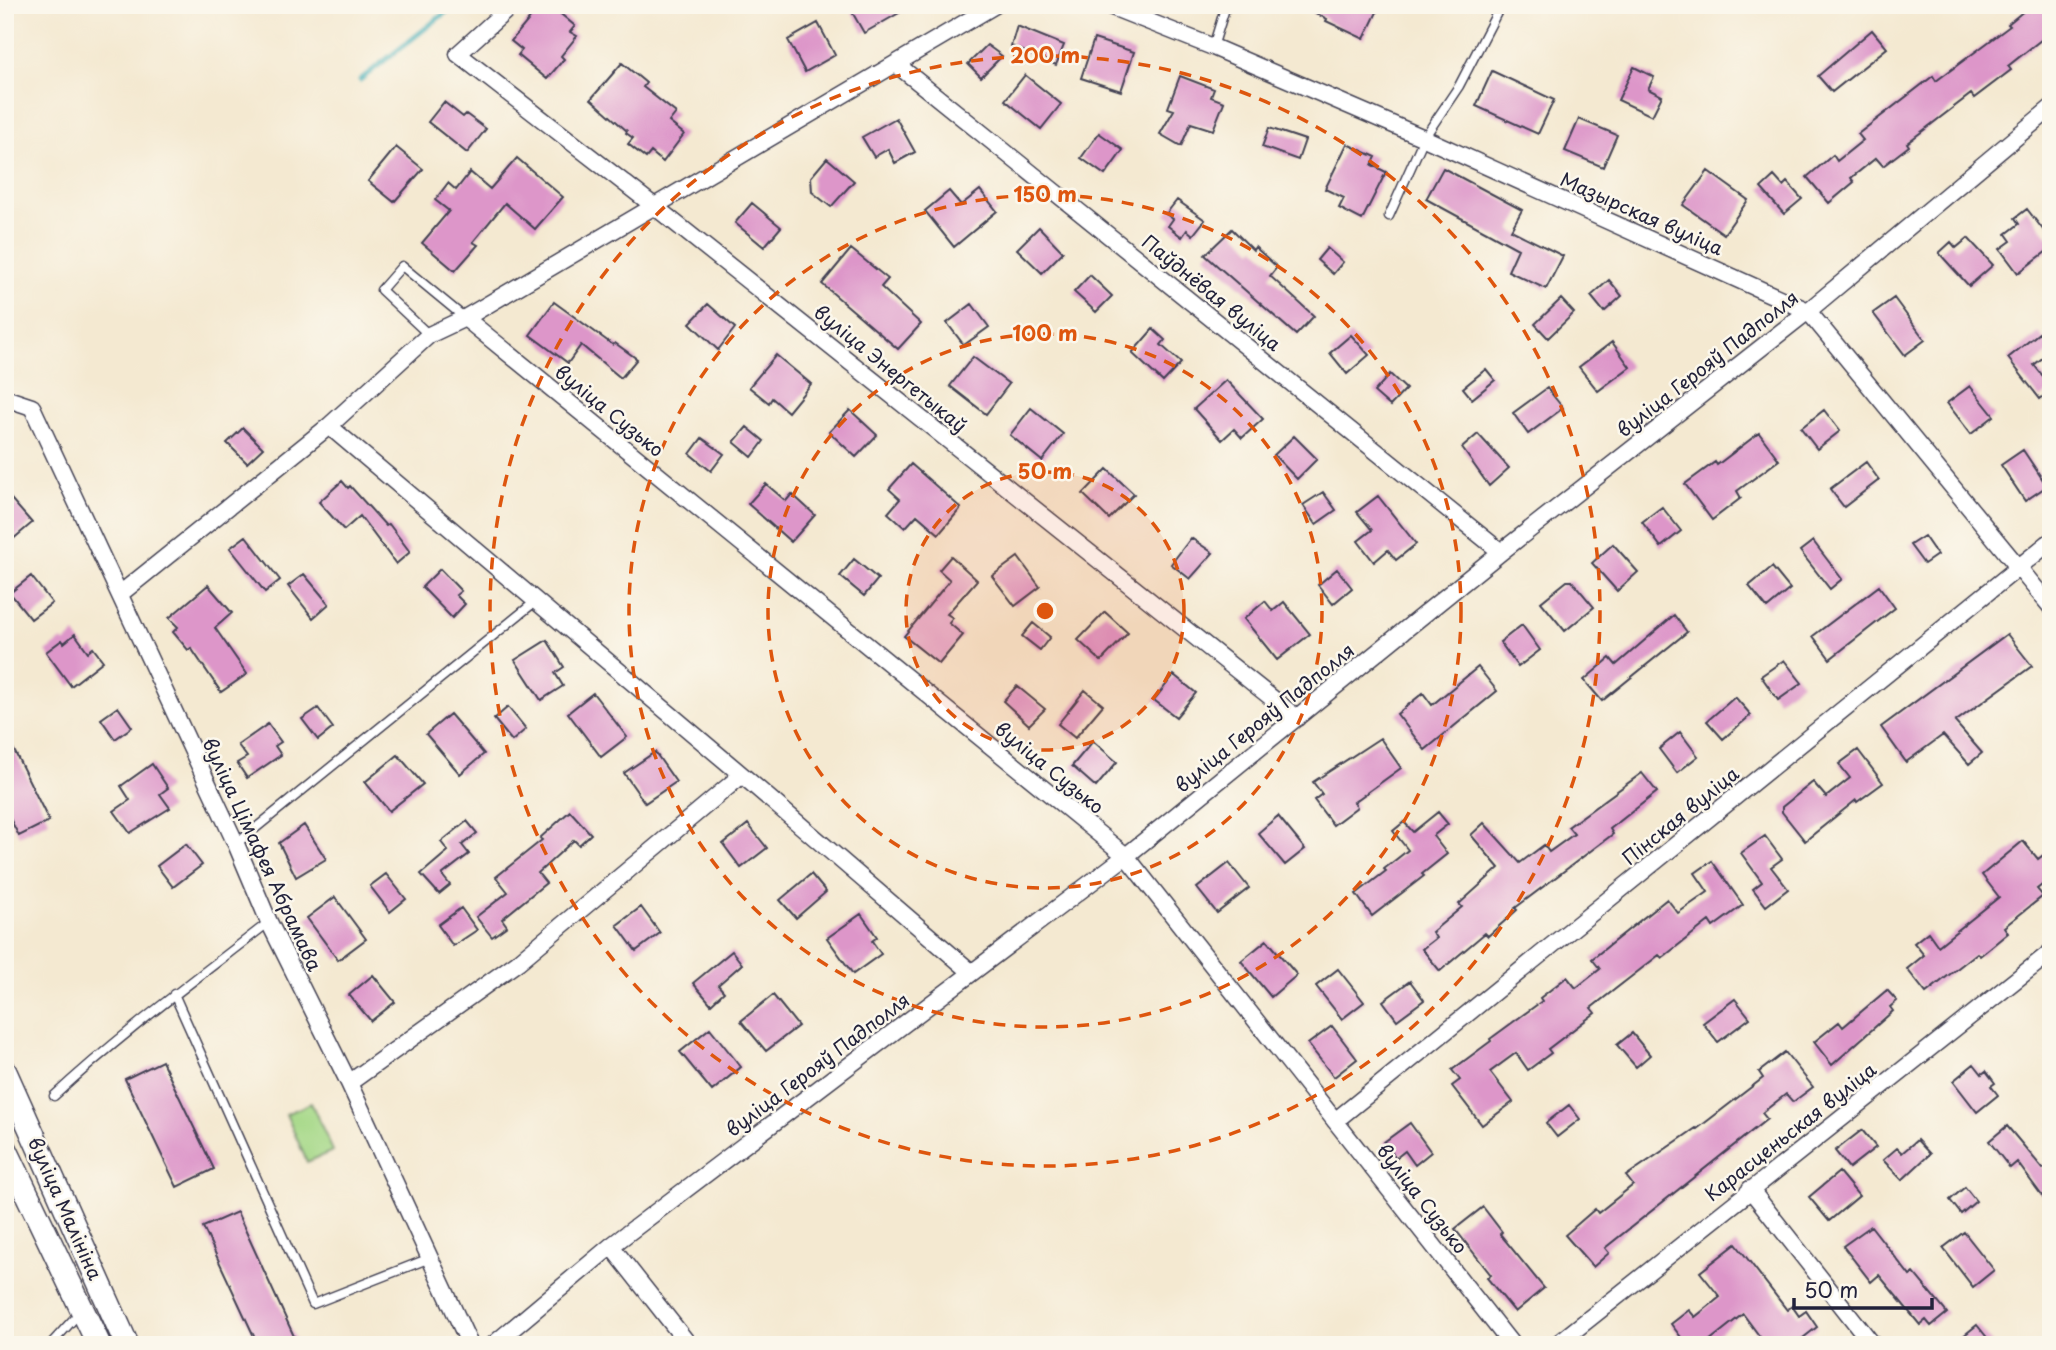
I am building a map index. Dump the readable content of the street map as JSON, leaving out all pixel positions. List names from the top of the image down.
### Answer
{
  "streets": {
    "main road": ["вуліца Малініна"],
    "street": [
      "Мазырская вуліца",
      "Паўднёвая вуліца",
      "вуліца Герояў Падполля",
      "вуліца Энергетыкаў",
      "вуліца Сузько",
      "Пінская вуліца",
      "вуліца Цімафея Абрамава",
      "Карасценьская вуліца"
    ]
  },
  "crossings": [
    ["Мазырская вуліца", "вуліца Герояў Падполля"],
    ["Мазырская вуліца", "Пінская вуліца"],
    ["Паўднёвая вуліца", "вуліца Герояў Падполля"],
    ["вуліца Герояў Падполля", "вуліца Энергетыкаў"],
    ["вуліца Герояў Падполля", "вуліца Сузько"],
    ["вуліца Сузько", "Пінская вуліца"]
  ],
  "scale_bar": "50 m",
  "rings": [
    "200 m",
    "150 m",
    "100 m",
    "50 m"
  ]
}
